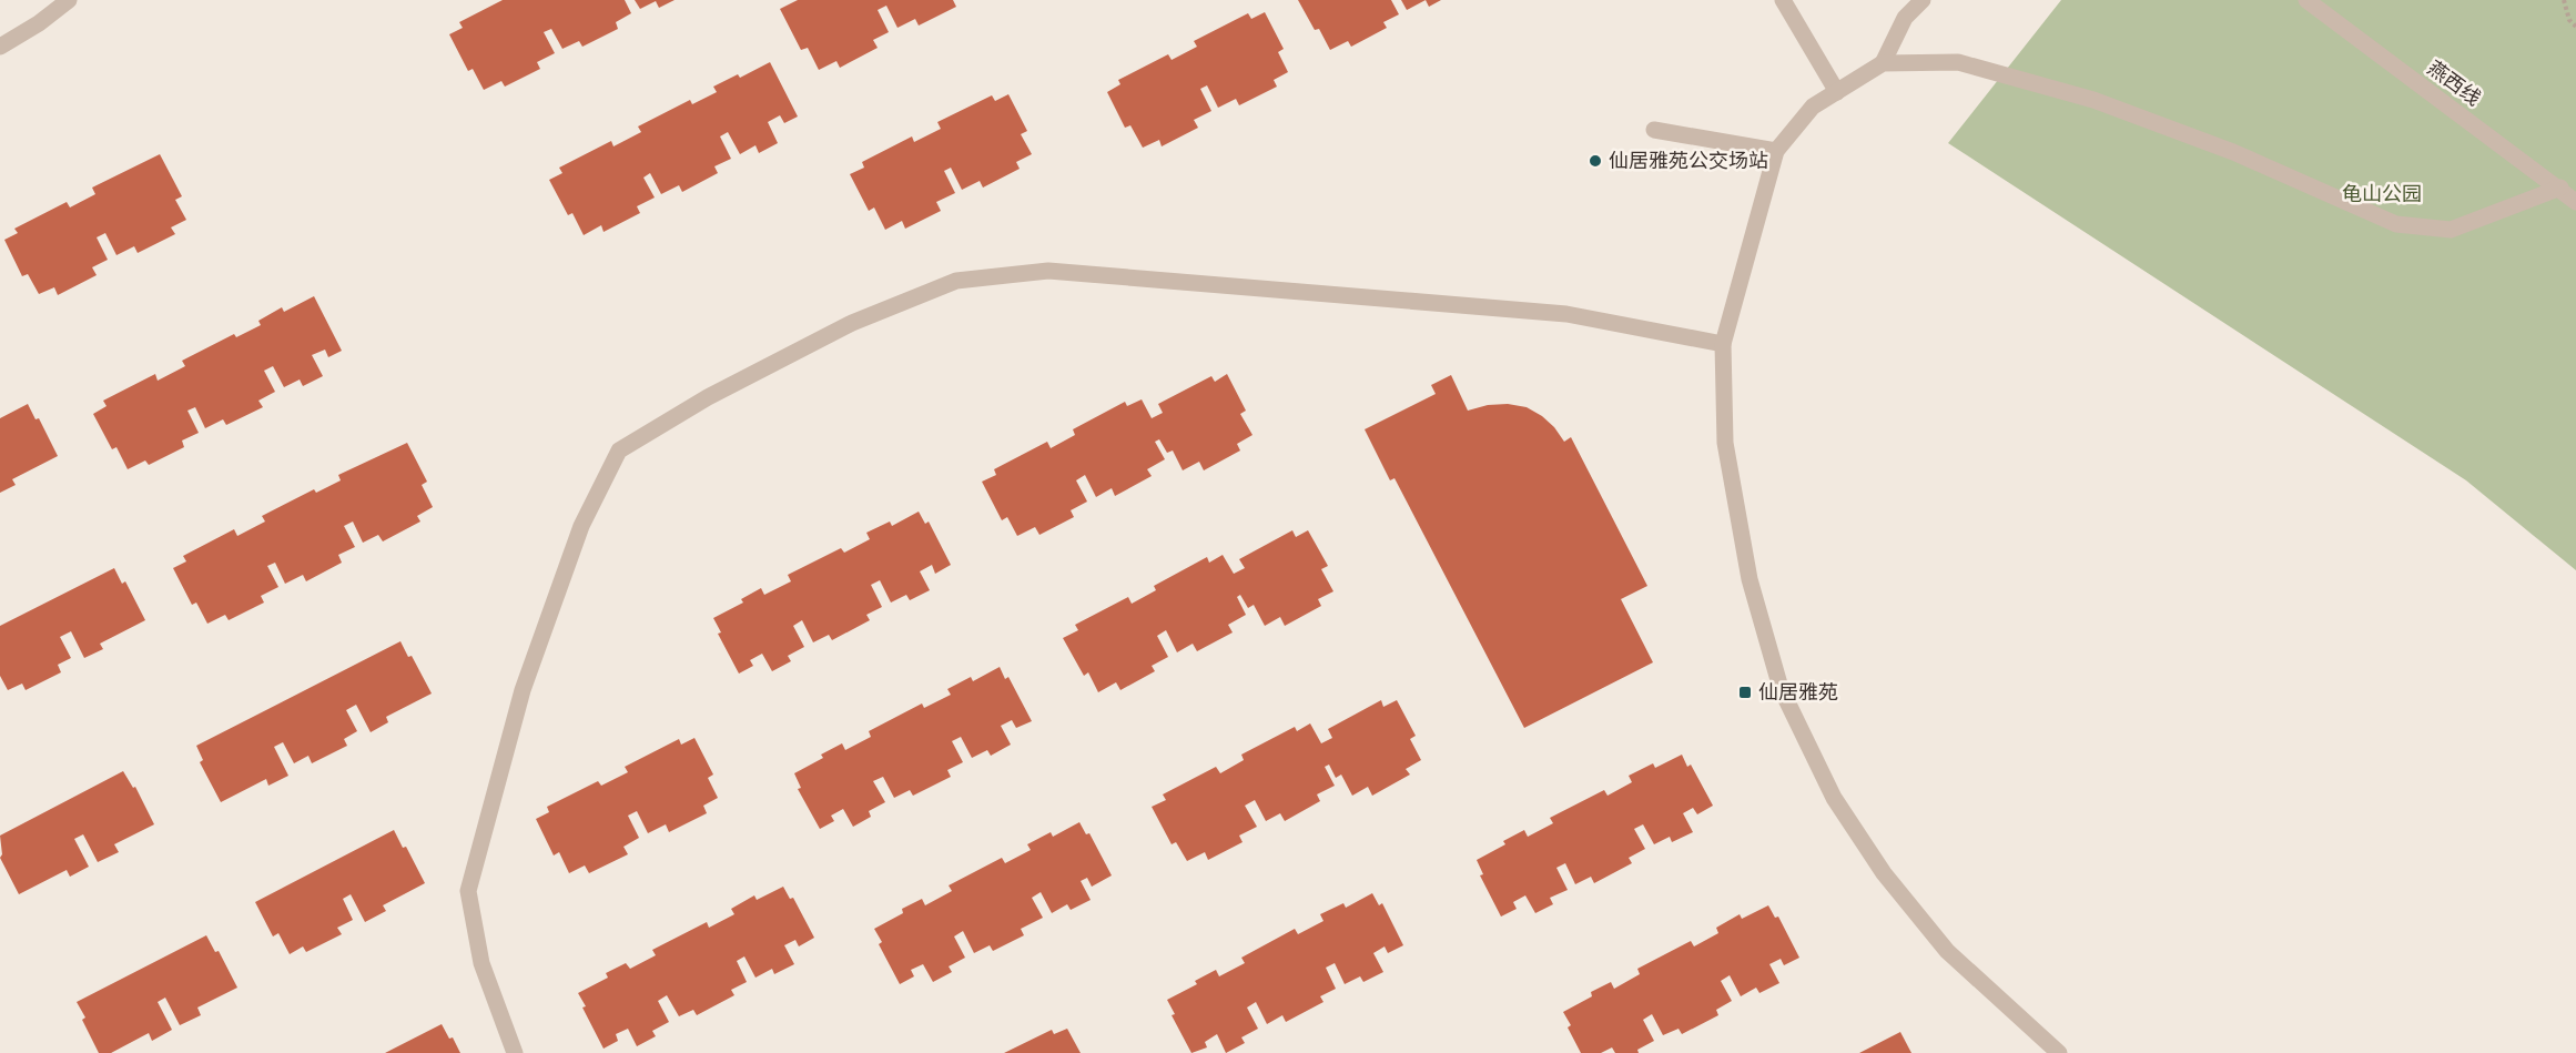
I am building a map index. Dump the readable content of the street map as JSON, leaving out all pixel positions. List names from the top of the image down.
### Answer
{
  "streets": {
    "street": ["燕西线"]
  },
  "parks": ["龟山公园"],
  "places": {
    "other": ["仙居雅苑公交场站"],
    "transit": ["仙居雅苑"]
  }
}
